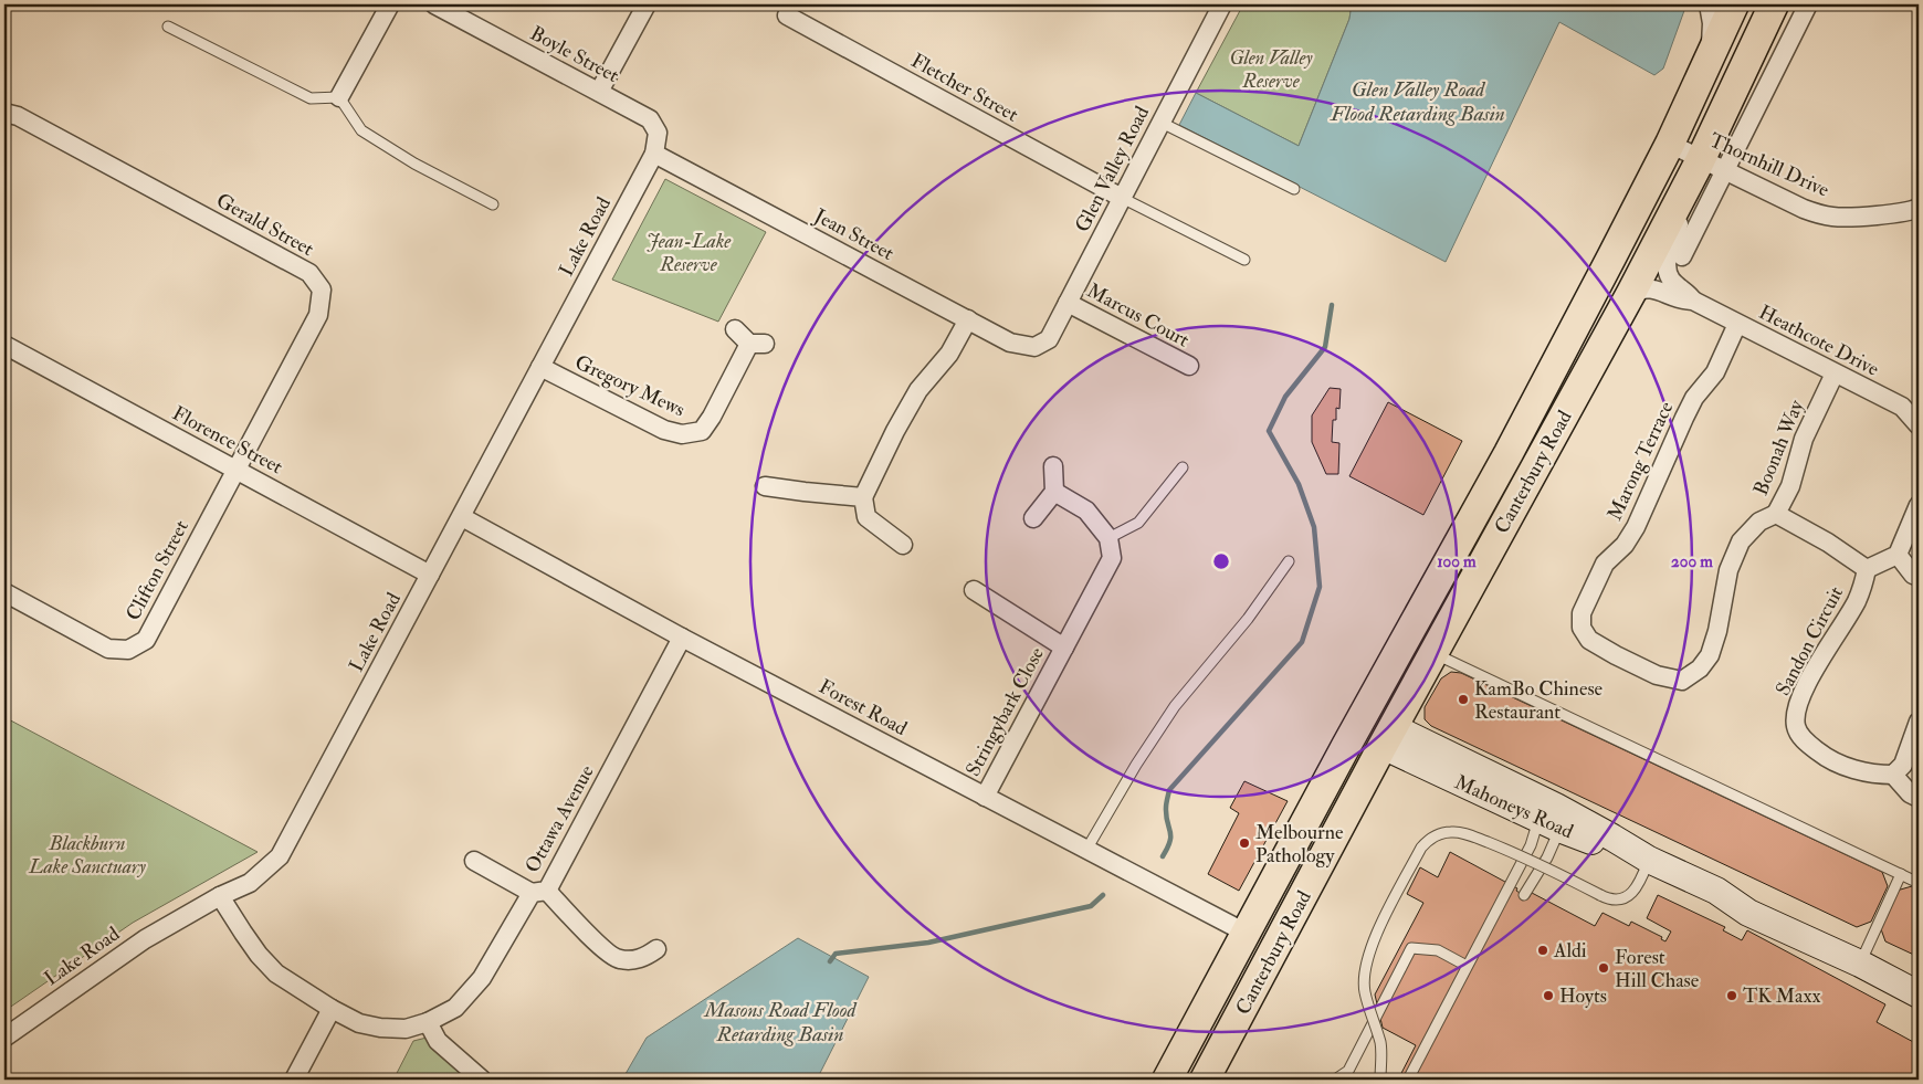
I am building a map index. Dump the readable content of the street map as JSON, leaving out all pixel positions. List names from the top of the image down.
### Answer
{
  "streets": {
    "main road": ["Canterbury Road", "Mahoneys Road"],
    "street": [
      "Boyle Street",
      "Fletcher Street",
      "Thornhill Drive",
      "Glen Valley Road",
      "Gerald Street",
      "Jean Street",
      "Lake Road",
      "Marcus Court",
      "Heathcote Drive",
      "Gregory Mews",
      "Florence Street",
      "Boonah Way",
      "Marong Terrace",
      "Clifton Street",
      "Sandon Circuit",
      "Forest Road",
      "Stringybark Close",
      "Ottawa Avenue"
    ]
  },
  "crossings": [
    ["Boyle Street", "Lake Road"],
    ["Fletcher Street", "Glen Valley Road"],
    ["Thornhill Drive", "Heathcote Drive"],
    ["Thornhill Drive", "Canterbury Road"],
    ["Glen Valley Road", "Jean Street"],
    ["Glen Valley Road", "Marcus Court"],
    ["Gerald Street", "Florence Street"],
    ["Gerald Street", "Clifton Street"],
    ["Jean Street", "Lake Road"],
    ["Lake Road", "Gregory Mews"],
    ["Lake Road", "Florence Street"],
    ["Lake Road", "Forest Road"],
    ["Lake Road", "Ottawa Avenue"],
    ["Heathcote Drive", "Boonah Way"],
    ["Heathcote Drive", "Marong Terrace"],
    ["Heathcote Drive", "Canterbury Road"],
    ["Florence Street", "Clifton Street"],
    ["Boonah Way", "Marong Terrace"],
    ["Boonah Way", "Sandon Circuit"],
    ["Canterbury Road", "Forest Road"],
    ["Canterbury Road", "Mahoneys Road"],
    ["Forest Road", "Stringybark Close"],
    ["Forest Road", "Ottawa Avenue"]
  ],
  "water": ["Glen Valley Road Flood Retarding Basin", "Masons Road Flood Retarding Basin"],
  "parks": ["Glen Valley Reserve", "Jean-Lake Reserve", "Blackburn Lake Sanctuary"],
  "places": [
    "KamBo Chinese Restaurant",
    "Melbourne Pathology",
    "Aldi",
    "Forest Hill Chase",
    "Hoyts",
    "TK Maxx"
  ],
  "rings": ["100 m", "200 m"]
}
